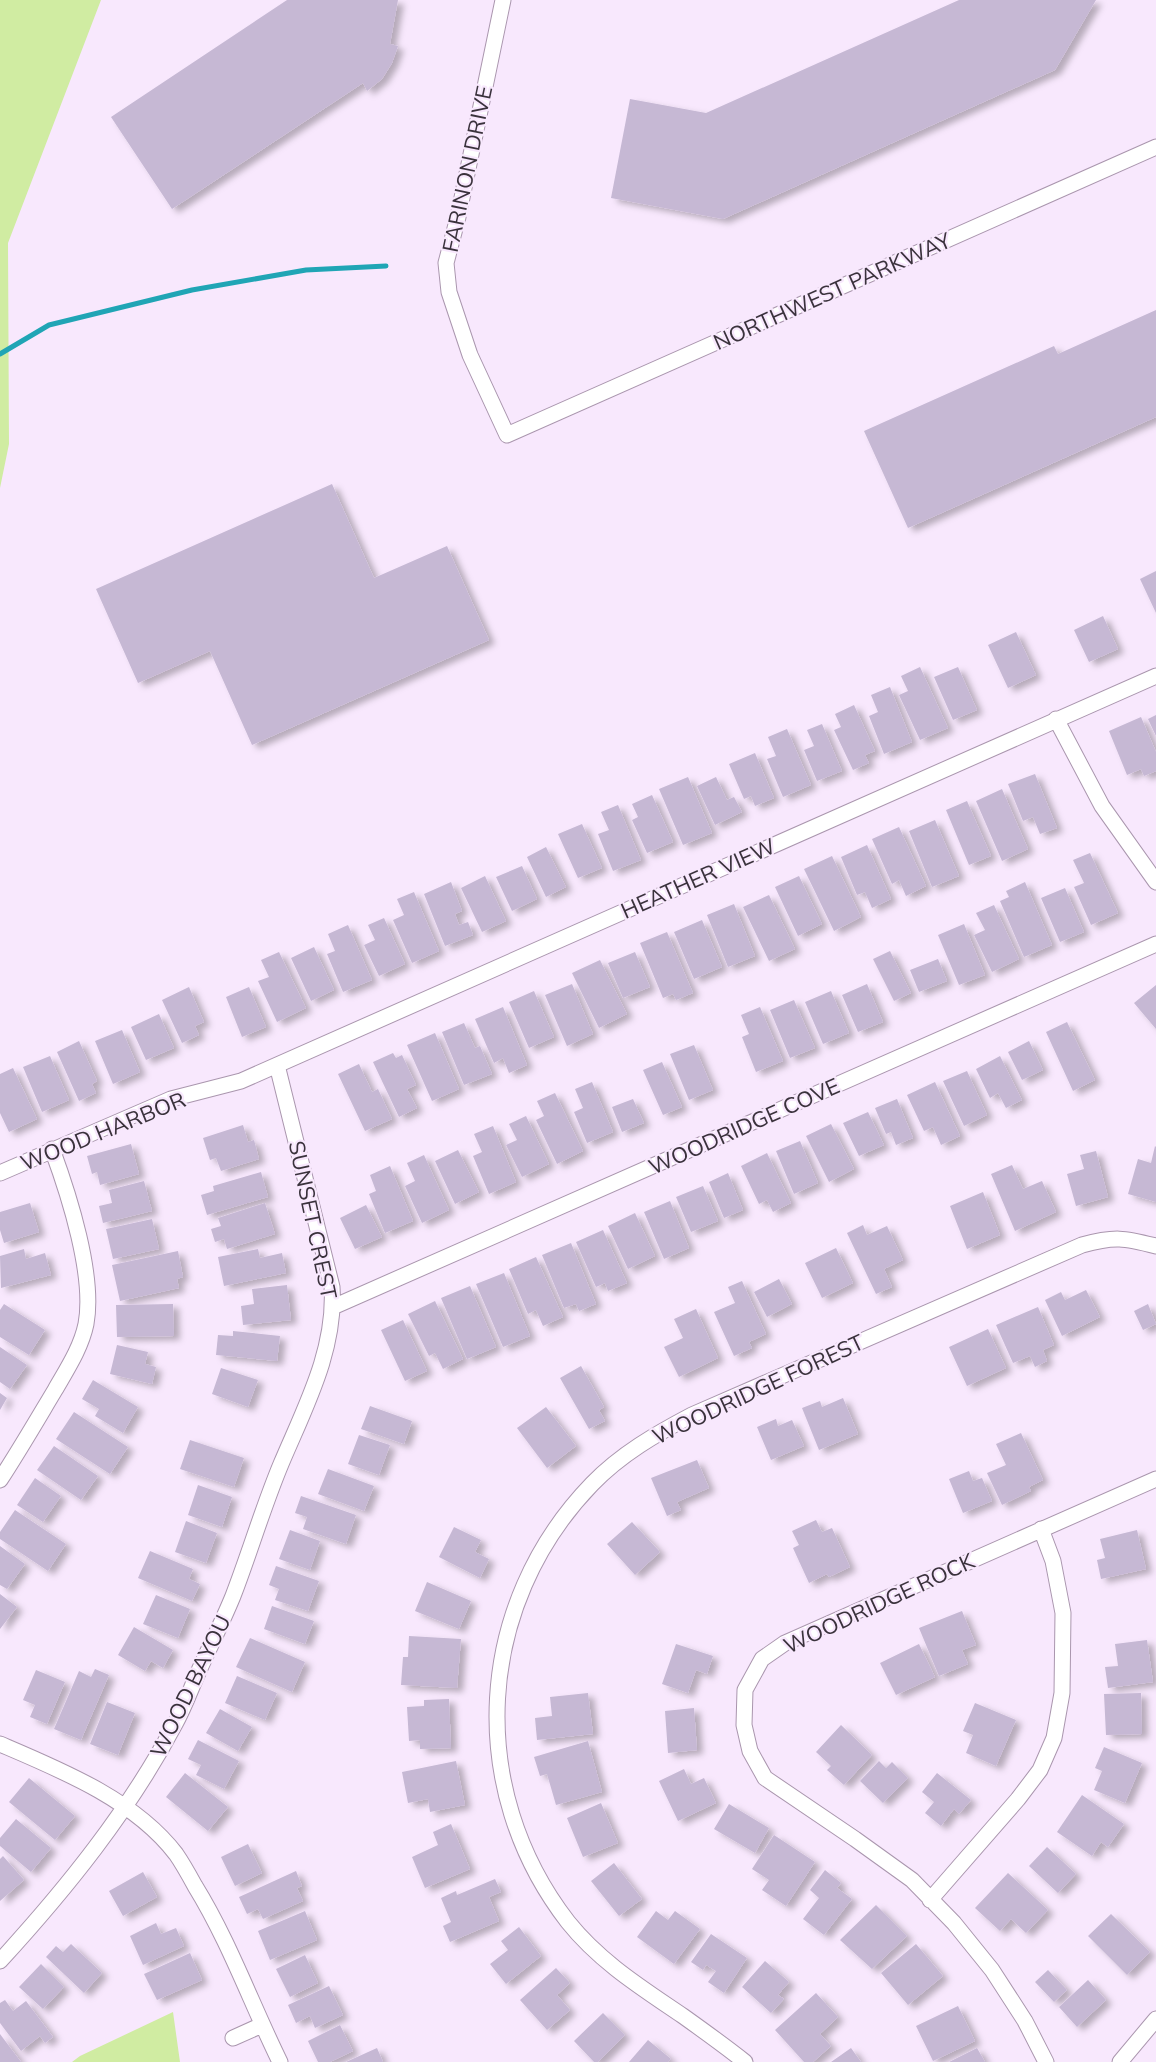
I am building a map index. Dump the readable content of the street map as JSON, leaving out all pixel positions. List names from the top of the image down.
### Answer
{
  "streets": {
    "street": [
      "FARINON DRIVE",
      "NORTHWEST PARKWAY",
      "HEATHER VIEW",
      "WOODRIDGE COVE",
      "WOOD HARBOR",
      "SUNSET CREST",
      "WOODRIDGE FOREST",
      "WOODRIDGE ROCK",
      "WOOD BAYOU"
    ]
  },
  "crossings": [
    ["FARINON DRIVE", "NORTHWEST PARKWAY"],
    ["HEATHER VIEW", "WOOD HARBOR"],
    ["HEATHER VIEW", "SUNSET CREST"],
    ["WOODRIDGE COVE", "SUNSET CREST"],
    ["SUNSET CREST", "WOOD BAYOU"]
  ]
}
